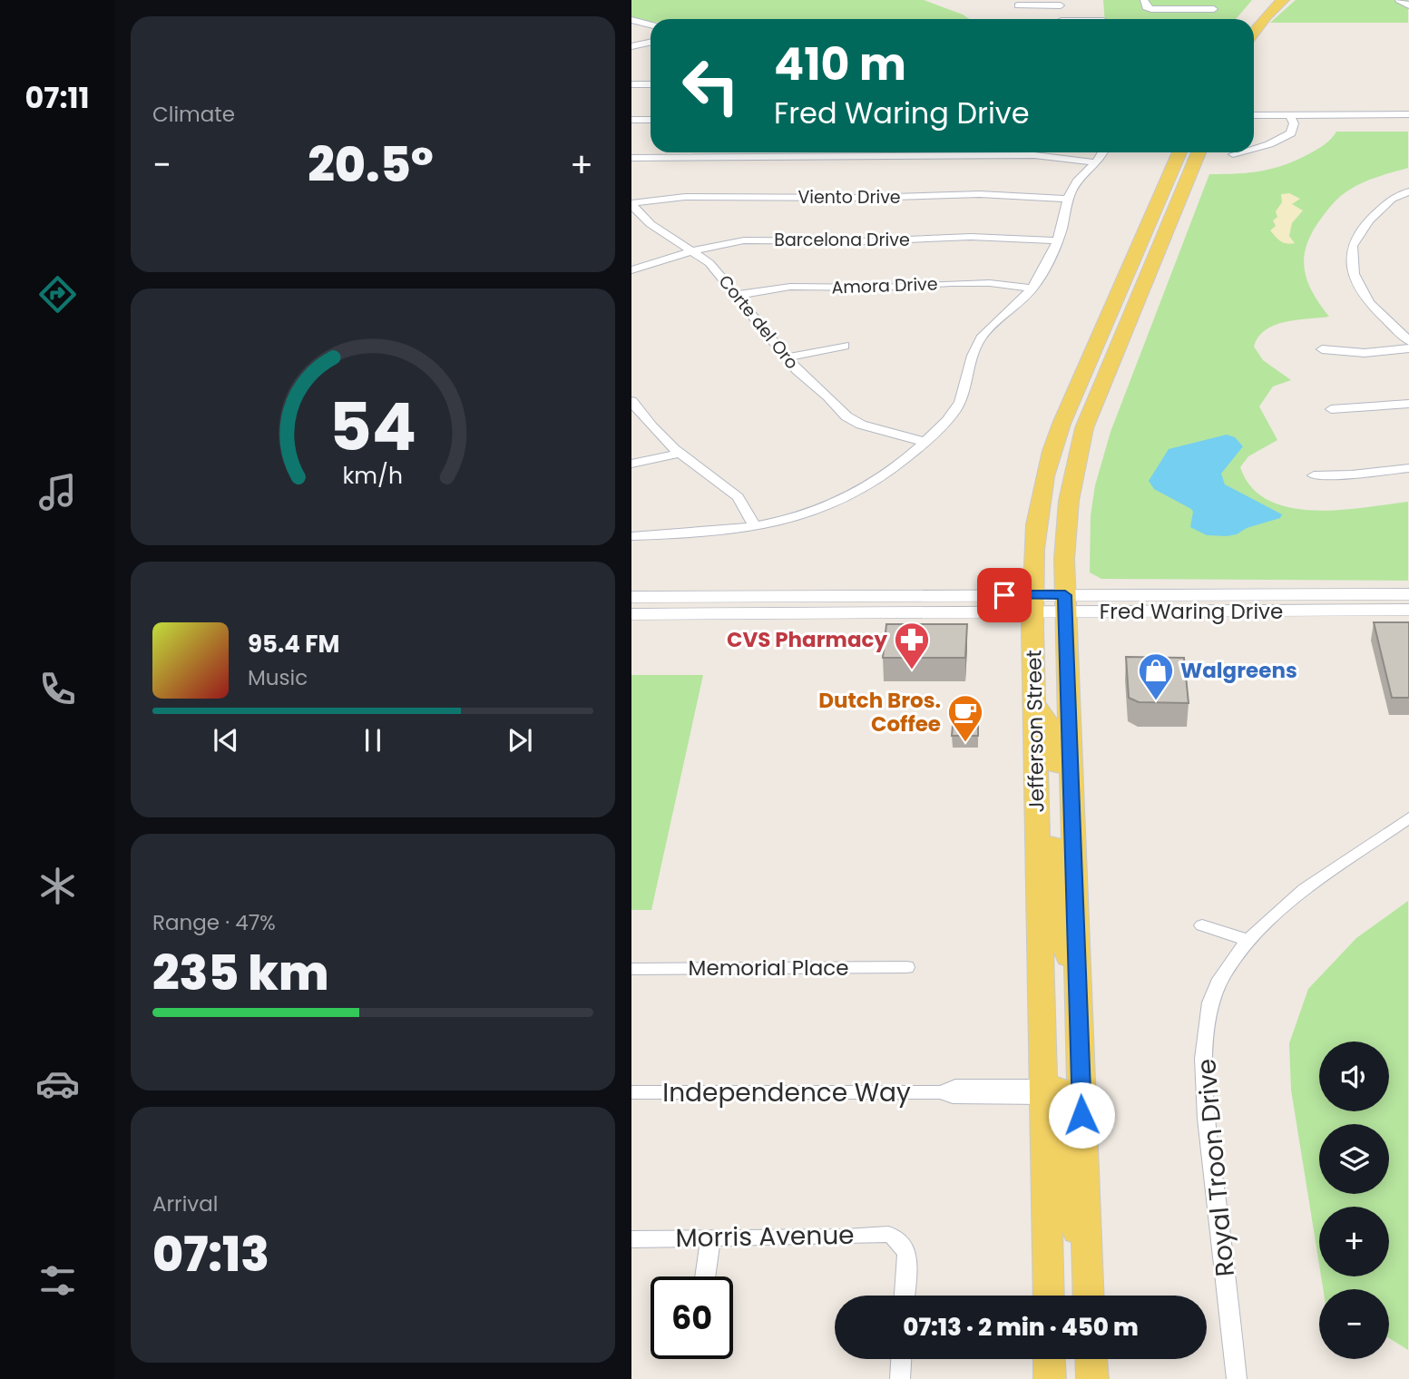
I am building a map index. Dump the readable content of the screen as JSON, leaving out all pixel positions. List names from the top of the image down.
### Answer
{
  "streets": {
    "main road": ["Fred Waring Drive", "Jefferson Street"],
    "street": [
      "Viento Drive",
      "Barcelona Drive",
      "Amora Drive",
      "Corte del Oro",
      "Memorial Place",
      "Independence Way",
      "Royal Troon Drive",
      "Morris Avenue"
    ]
  },
  "crossings": [
    ["Viento Drive", "Corte del Oro"],
    ["Barcelona Drive", "Corte del Oro"],
    ["Amora Drive", "Corte del Oro"],
    ["Fred Waring Drive", "Jefferson Street"],
    ["Jefferson Street", "Independence Way"]
  ],
  "places": {
    "pharmacy": ["CVS Pharmacy"],
    "shop": ["Walgreens"],
    "cafe": ["Dutch Bros. Coffee"]
  },
  "page": {
    "tabs": "07:11",
    "tile": [
      "Climate",
      ["Range · 47%", "235 km"],
      ["Arrival", "07:13"]
    ],
    "turn": ["410 m", "Fred Waring Drive"],
    "heat": ["−", "20.5°", "+"],
    "song": ["95.4 FM", "Music"],
    "map_buttons": ["+", "−"],
    "limit": "60",
    "trip": "07:13 · 2 min · 450 m",
    "gauge": ["54", "km/h"]
  }
}
